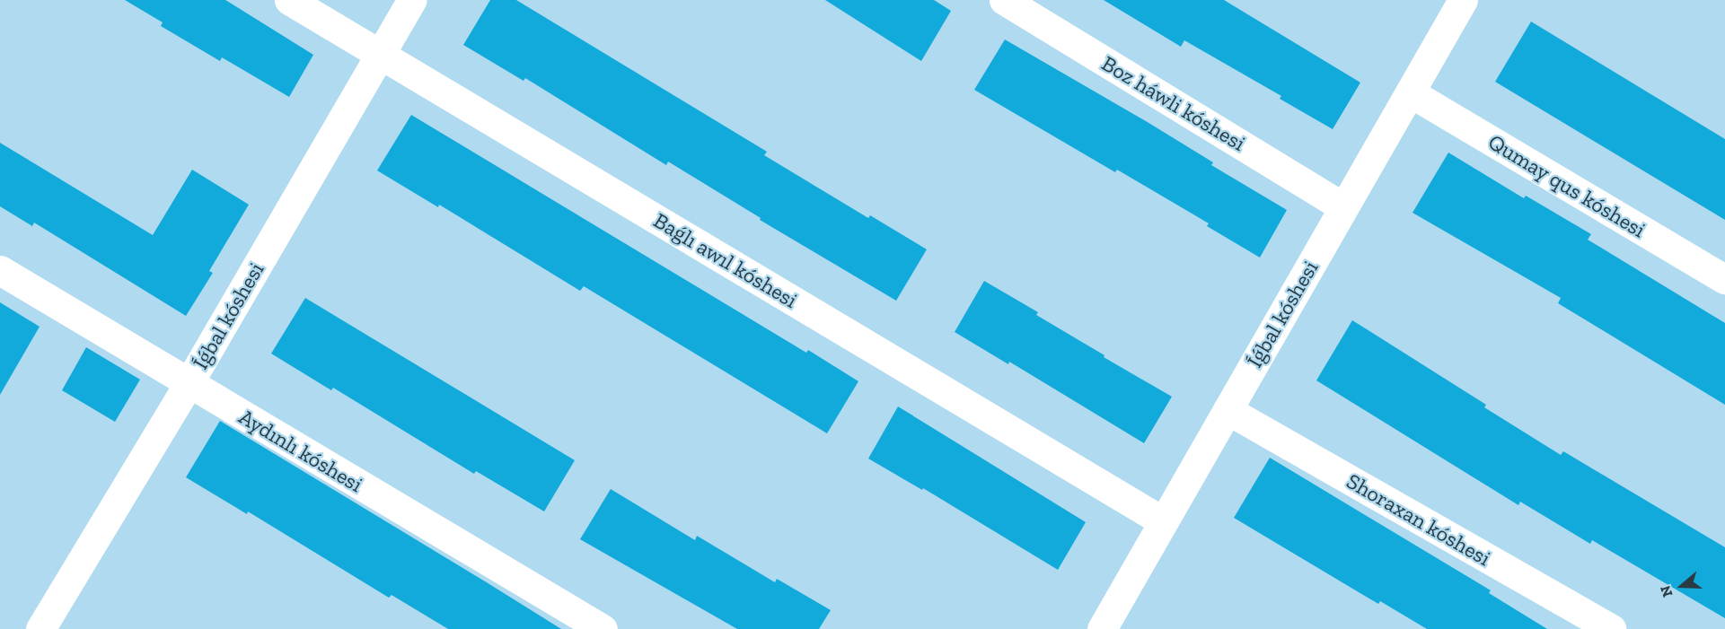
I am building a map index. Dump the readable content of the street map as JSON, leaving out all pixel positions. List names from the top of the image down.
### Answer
{
  "streets": {
    "street": [
      "Boz háwli kóshesi",
      "Qumay qus kóshesi",
      "Baǵlı awıl kóshesi",
      "Íǵbal kóshesi",
      "Aydınlı kóshesi",
      "Shoraxan kóshesi"
    ]
  },
  "crossings": [
    ["Boz háwli kóshesi", "Íǵbal kóshesi"],
    ["Qumay qus kóshesi", "Íǵbal kóshesi"],
    ["Baǵlı awıl kóshesi", "Íǵbal kóshesi"],
    ["Íǵbal kóshesi", "Aydınlı kóshesi"],
    ["Íǵbal kóshesi", "Shoraxan kóshesi"]
  ],
  "north": "left"
}
